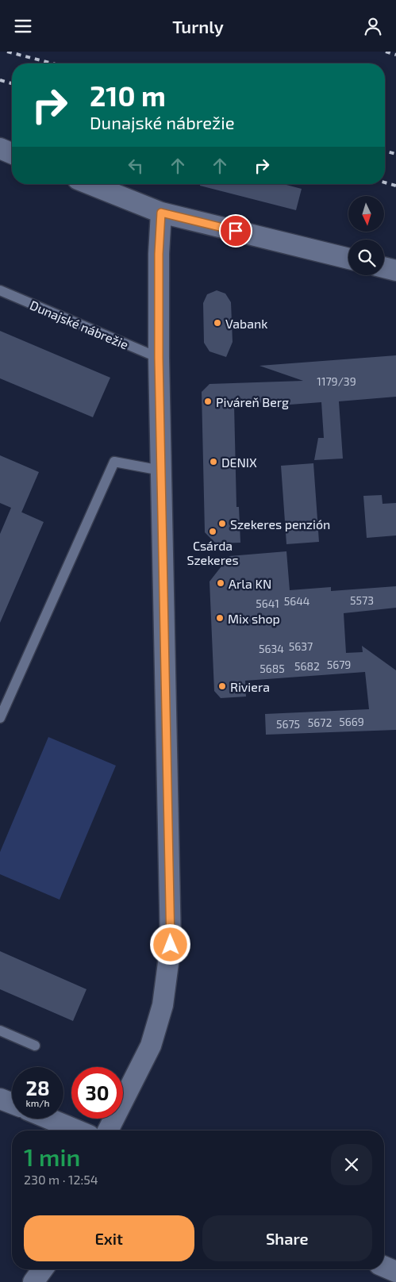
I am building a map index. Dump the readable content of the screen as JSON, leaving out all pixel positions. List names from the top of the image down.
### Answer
{
  "streets": {
    "lane": ["Dunajské nábrežie"]
  },
  "places": [
    "Vabank",
    "Piváreň Berg",
    "DENIX",
    "Szekeres penzión",
    "Csárda Szekeres",
    "Arla KN",
    "Mix shop",
    "Riviera"
  ],
  "house_numbers": [
    "1179/39",
    "5573",
    "5644",
    "5641",
    "5637",
    "5634",
    "5679",
    "5682",
    "5685",
    "5669",
    "5672",
    "5675"
  ],
  "north": "bottom",
  "page": {
    "header": "Turnly",
    "turn": ["210 m", "Dunajské nábrežie"],
    "speed": "28 km/h",
    "limit": "30",
    "heading": ["1 min", "230 m · 12:54"],
    "buttons": ["Exit", "Share"]
  }
}
